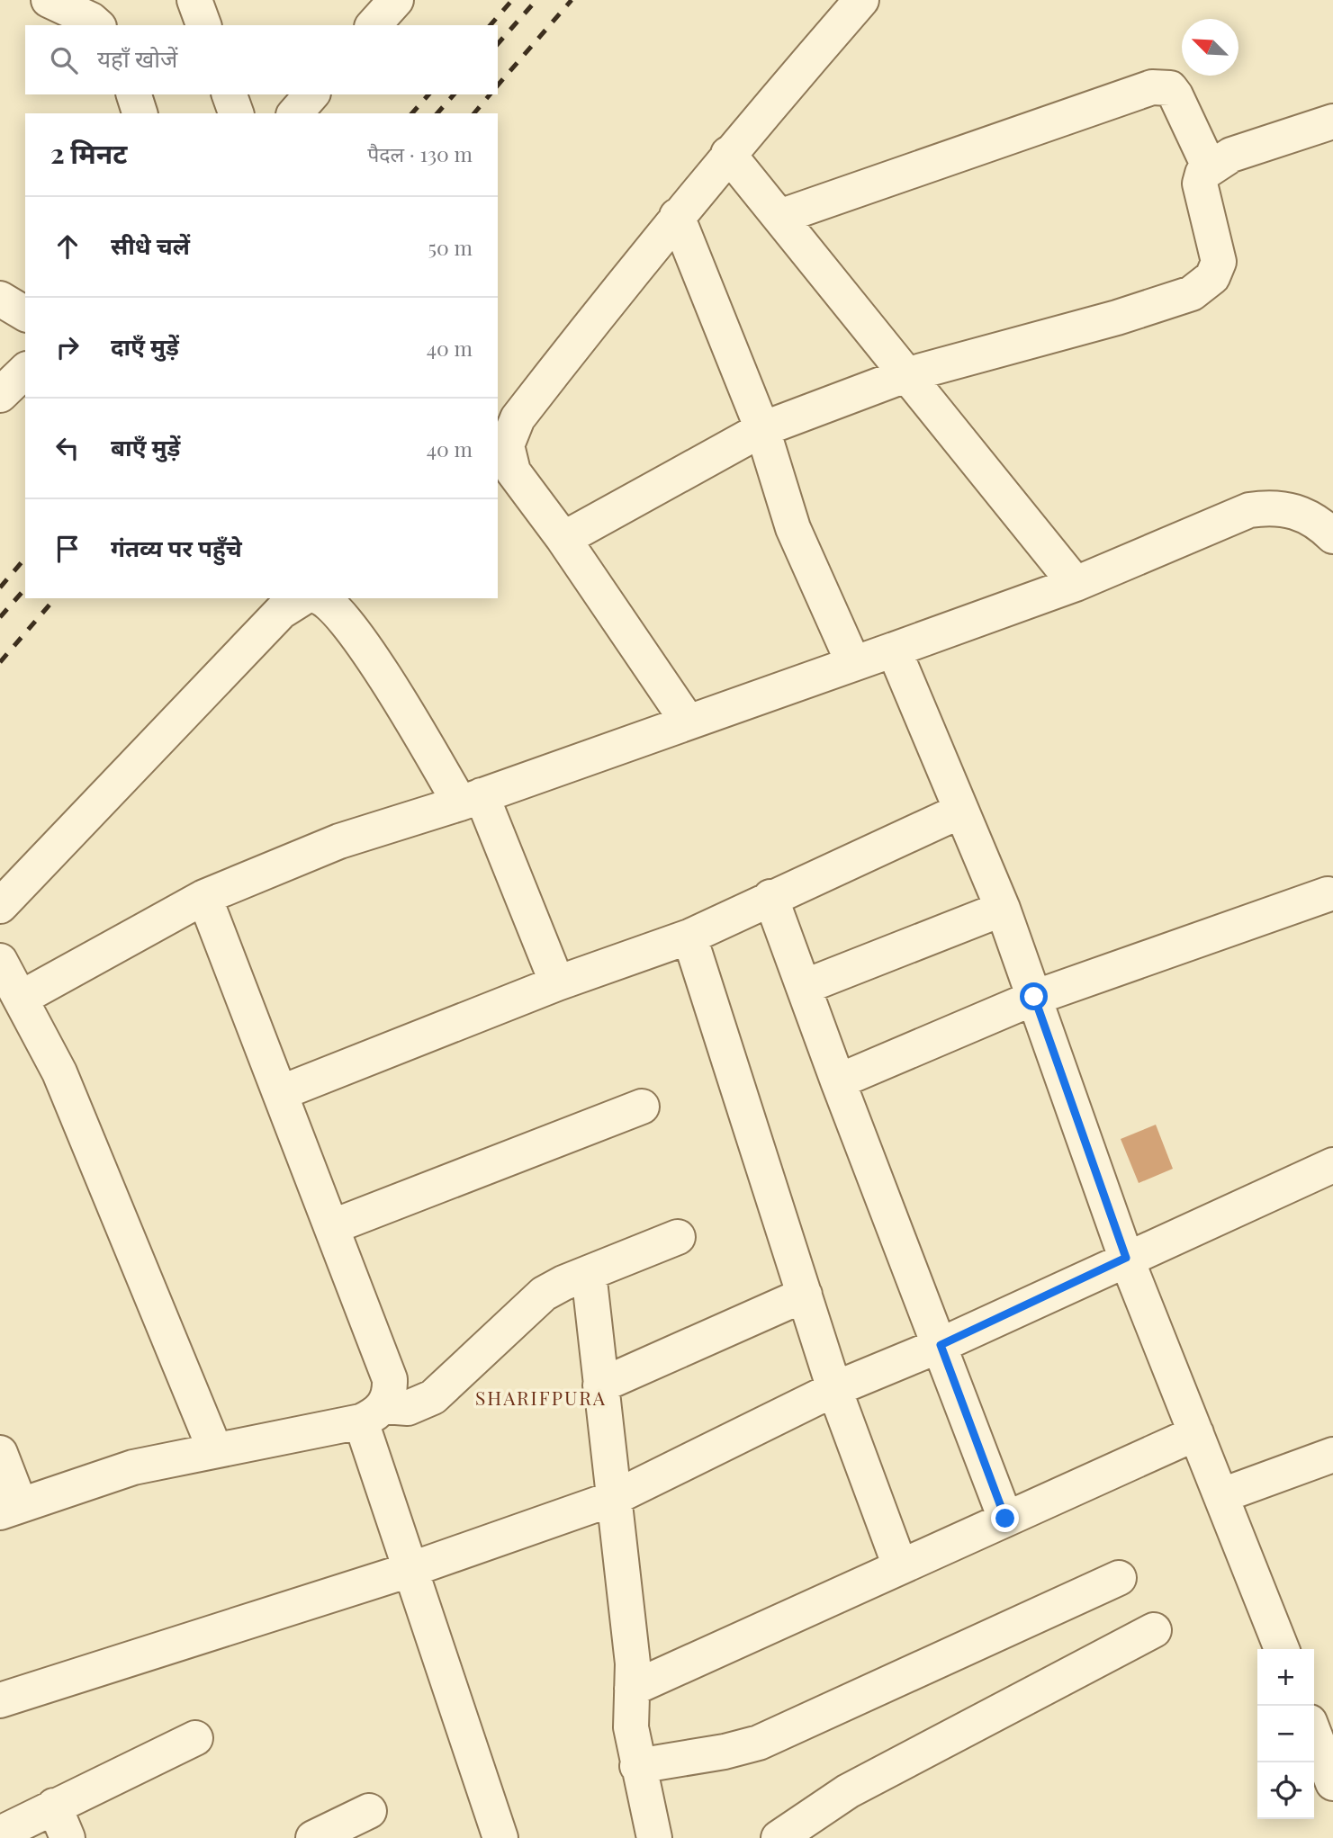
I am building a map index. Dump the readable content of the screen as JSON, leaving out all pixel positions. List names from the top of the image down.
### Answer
{
  "districts": ["SHARIFPURA"],
  "north": "top left",
  "page": {
    "search": "यहाँ खोजें",
    "heading": ["2 मिनट", "पैदल · 130 m"],
    "list": [
      ["सीधे चलें", "50 m"],
      ["दाएँ मुड़ें", "40 m"],
      ["बाएँ मुड़ें", "40 m"],
      "गंतव्य पर पहुँचे"
    ],
    "map_buttons": ["+", "−"]
  }
}
